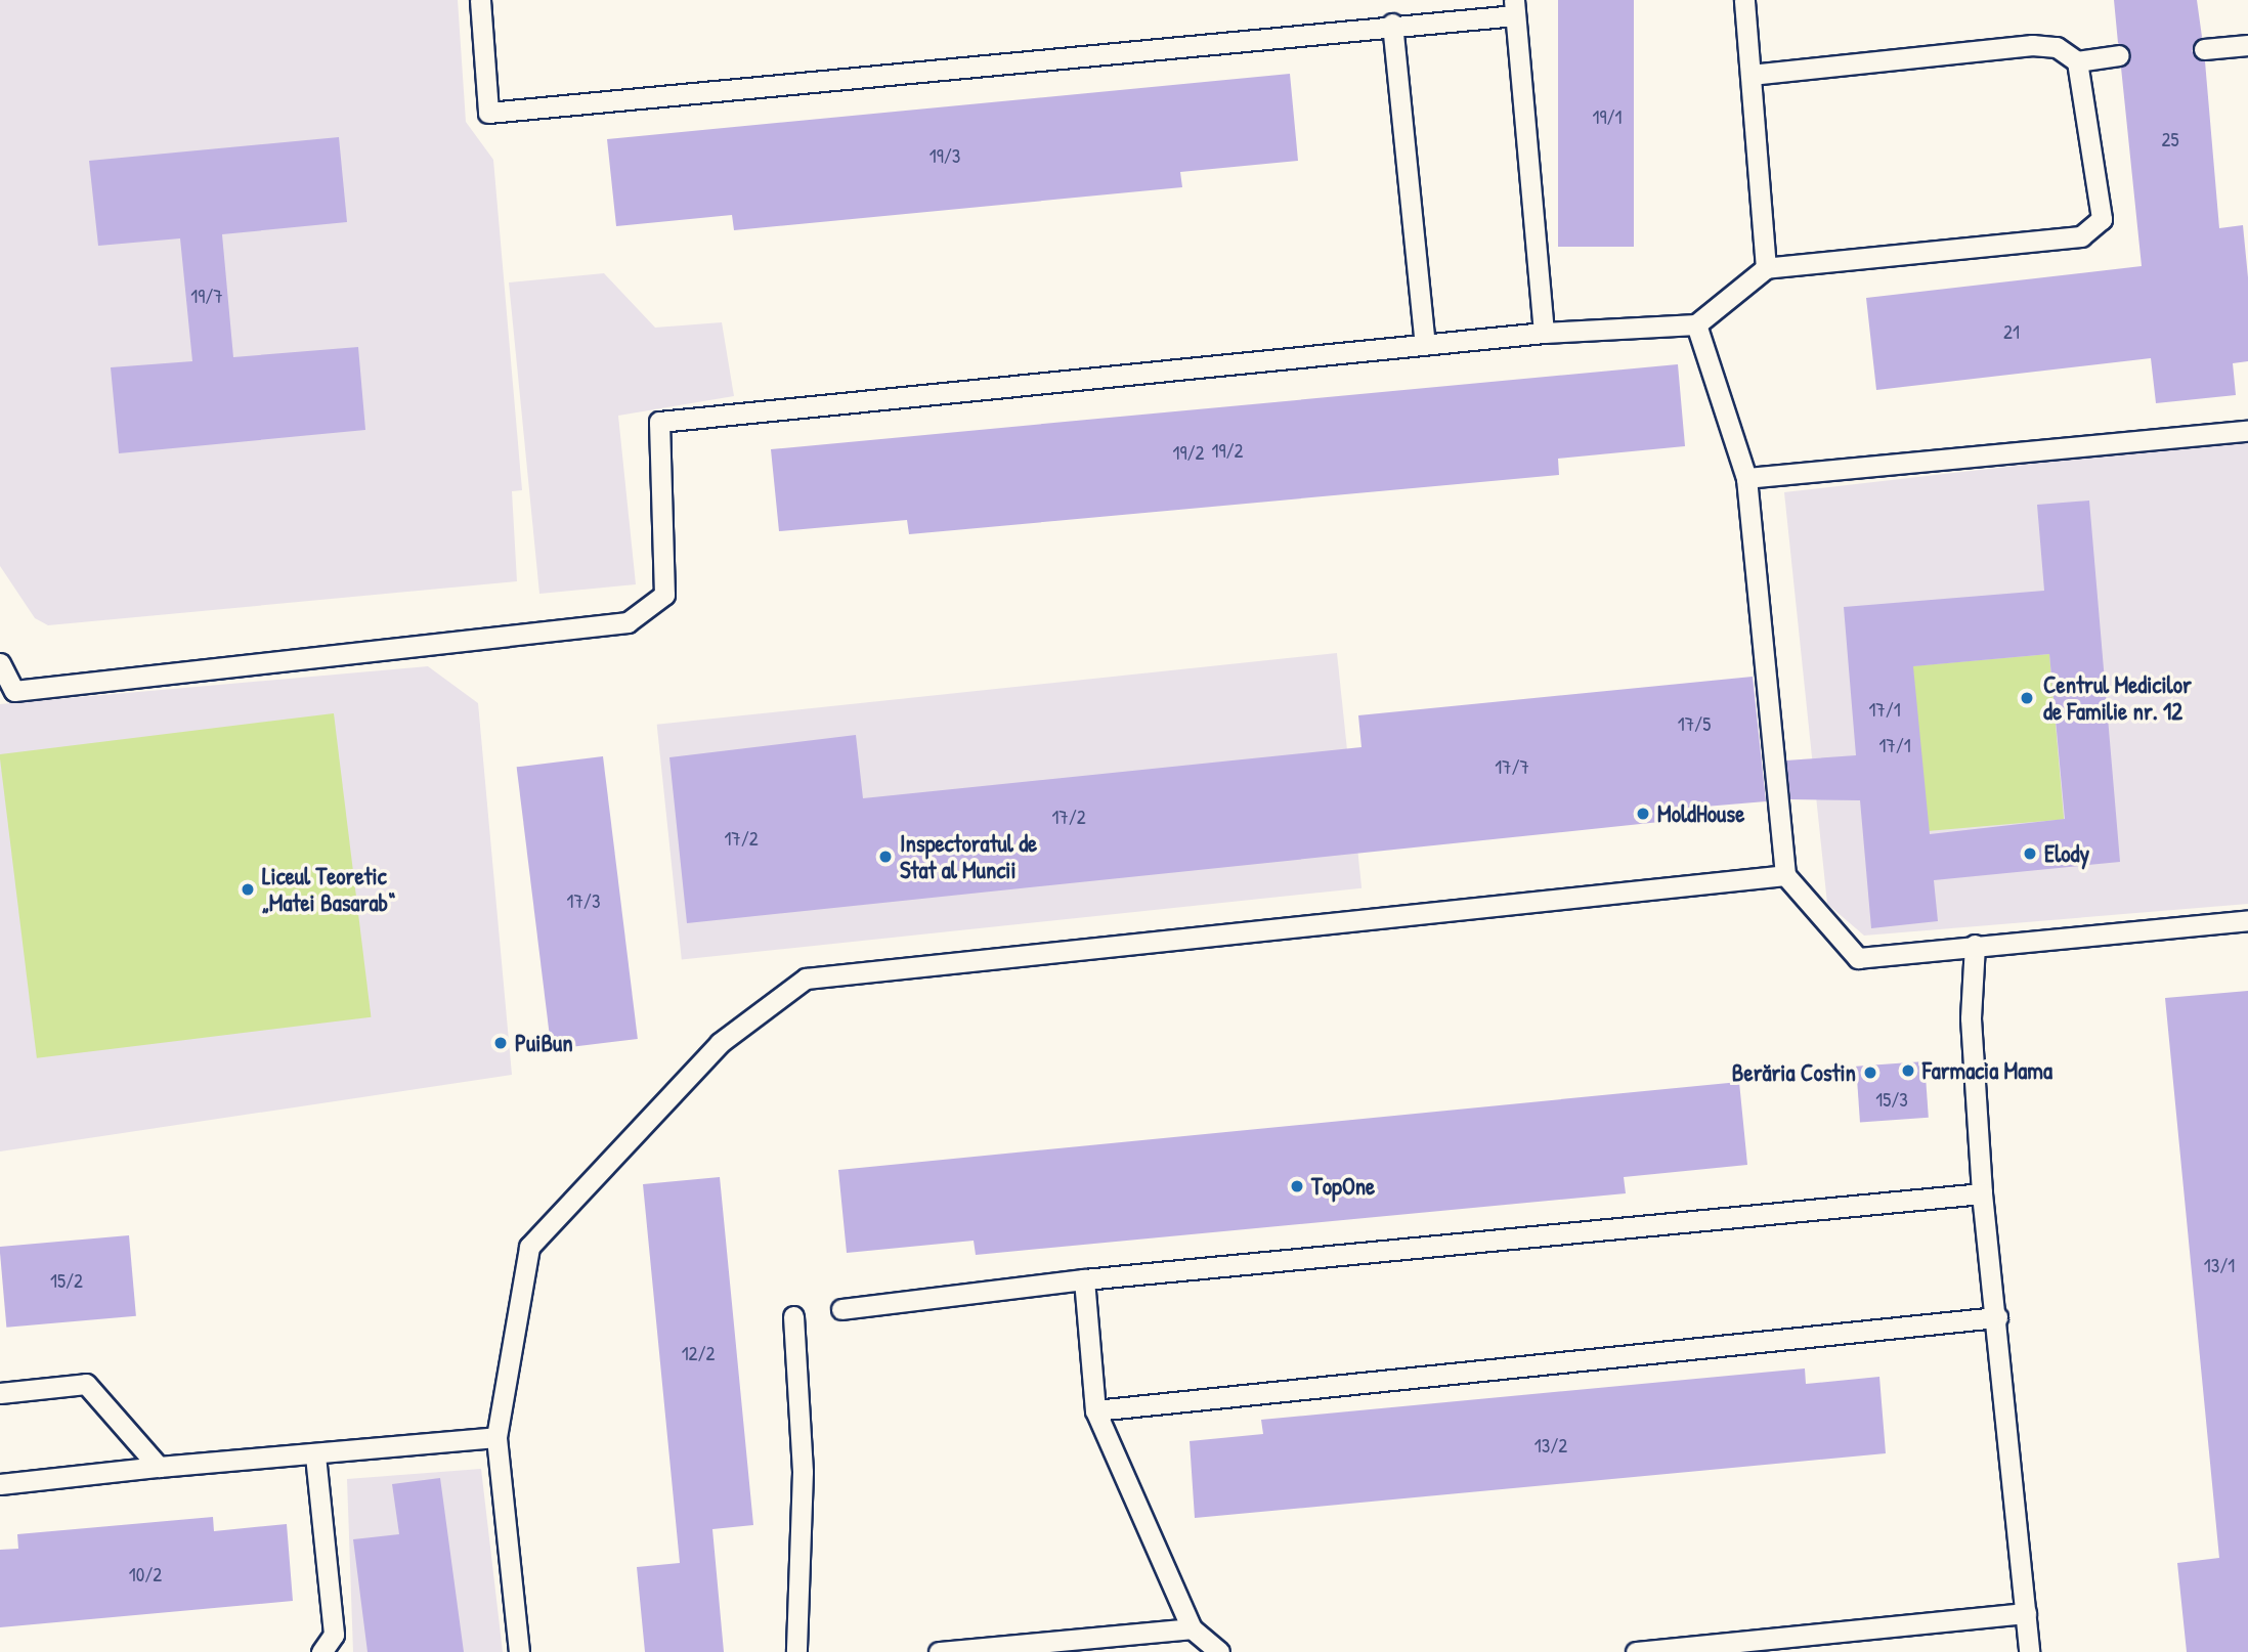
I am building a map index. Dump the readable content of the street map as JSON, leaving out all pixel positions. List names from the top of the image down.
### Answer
{
  "places": [
    "Centrul Medicilor de Familie nr. 12",
    "MoldHouse",
    "Elody",
    "Inspectoratul de Stat al Muncii",
    "Liceul Teoretic „Matei Basarab“",
    "PuiBun",
    "Farmacia Mama",
    "Berăria Costin",
    "TopOne"
  ],
  "house_numbers": [
    "19/1",
    "25",
    "19/3",
    "19/7",
    "21",
    "19/2",
    "19/2",
    "17/1",
    "17/5",
    "17/1",
    "17/7",
    "17/2",
    "17/2",
    "17/3",
    "15/3",
    "13/1",
    "15/2",
    "12/2",
    "13/2",
    "10/2"
  ]
}
